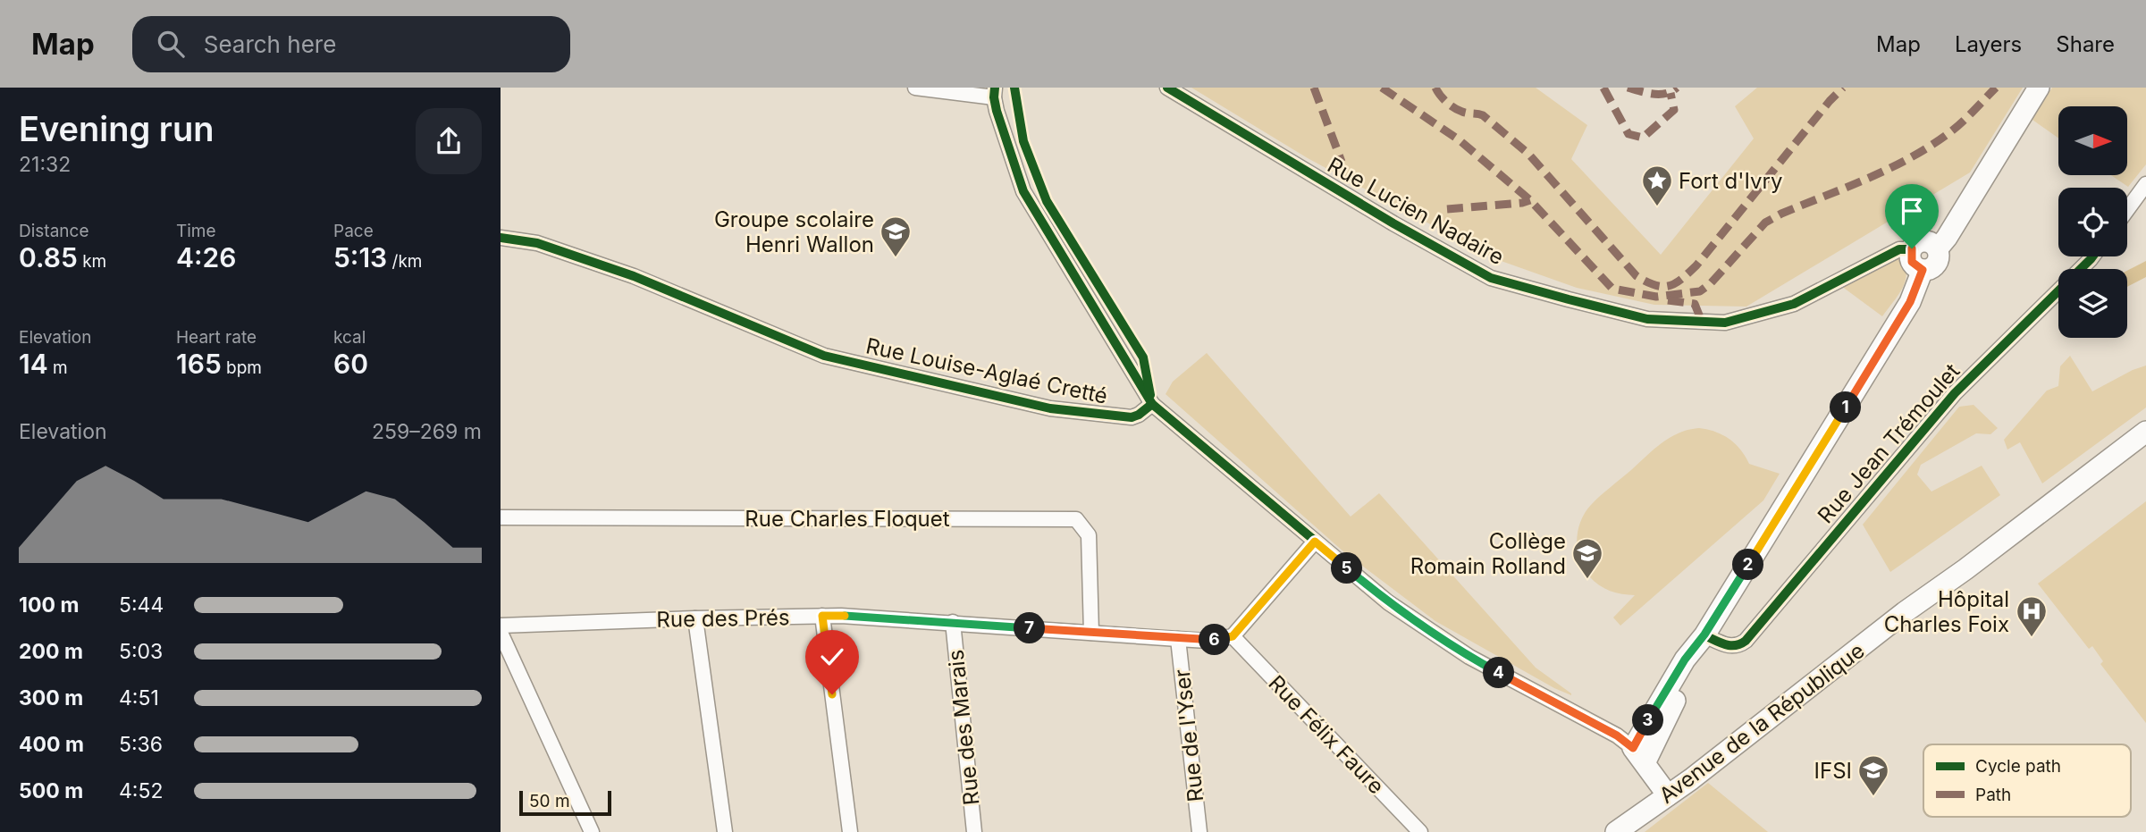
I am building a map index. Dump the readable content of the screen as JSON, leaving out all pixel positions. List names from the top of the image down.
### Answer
{
  "streets": {
    "main road": ["Avenue de la République"],
    "street": [
      "Rue Lucien Nadaire",
      "Rue Louise-Aglaé Cretté",
      "Rue Jean Trémoulet",
      "Rue Charles Floquet",
      "Rue des Prés",
      "Rue des Marais",
      "Rue Félix Faure",
      "Rue de l'Yser"
    ]
  },
  "crossings": [
    ["Rue Charles Floquet", "Rue des Prés"],
    ["Rue des Prés", "Rue des Marais"],
    ["Rue des Prés", "Rue Félix Faure"],
    ["Rue des Prés", "Rue de l'Yser"]
  ],
  "places": {
    "place": ["Fort d'Ivry"],
    "school or university": ["Groupe scolaire Henri Wallon", "Collège Romain Rolland", "IFSI"],
    "hospital": ["Hôpital Charles Foix"]
  },
  "legend": ["Cycle path", "Path"],
  "scale_bar": "50 m",
  "north": "right",
  "page": {
    "header": "Map",
    "search": "Search here",
    "nav": ["Map", "Layers", "Share"],
    "heading": ["Evening run", "21:32"],
    "stats": [
      ["Distance", "0.85 km"],
      ["Time", "4:26"],
      ["Pace", "5:13 /km"],
      ["Elevation", "14 m"],
      ["Heart rate", "165 bpm"],
      ["kcal", "60"]
    ],
    "pins": [
      "1",
      "2",
      "5",
      "7",
      "6",
      "4",
      "3"
    ],
    "chart": ["Elevation", "259–269 m"],
    "list": [
      {
        "name": "100 m",
        "note": "5:44"
      },
      {
        "name": "200 m",
        "note": "5:03"
      },
      {
        "name": "300 m",
        "note": "4:51"
      },
      {
        "name": "400 m",
        "note": "5:36"
      },
      {
        "name": "500 m",
        "note": "4:52"
      }
    ],
    "scale": "50 m"
  }
}
